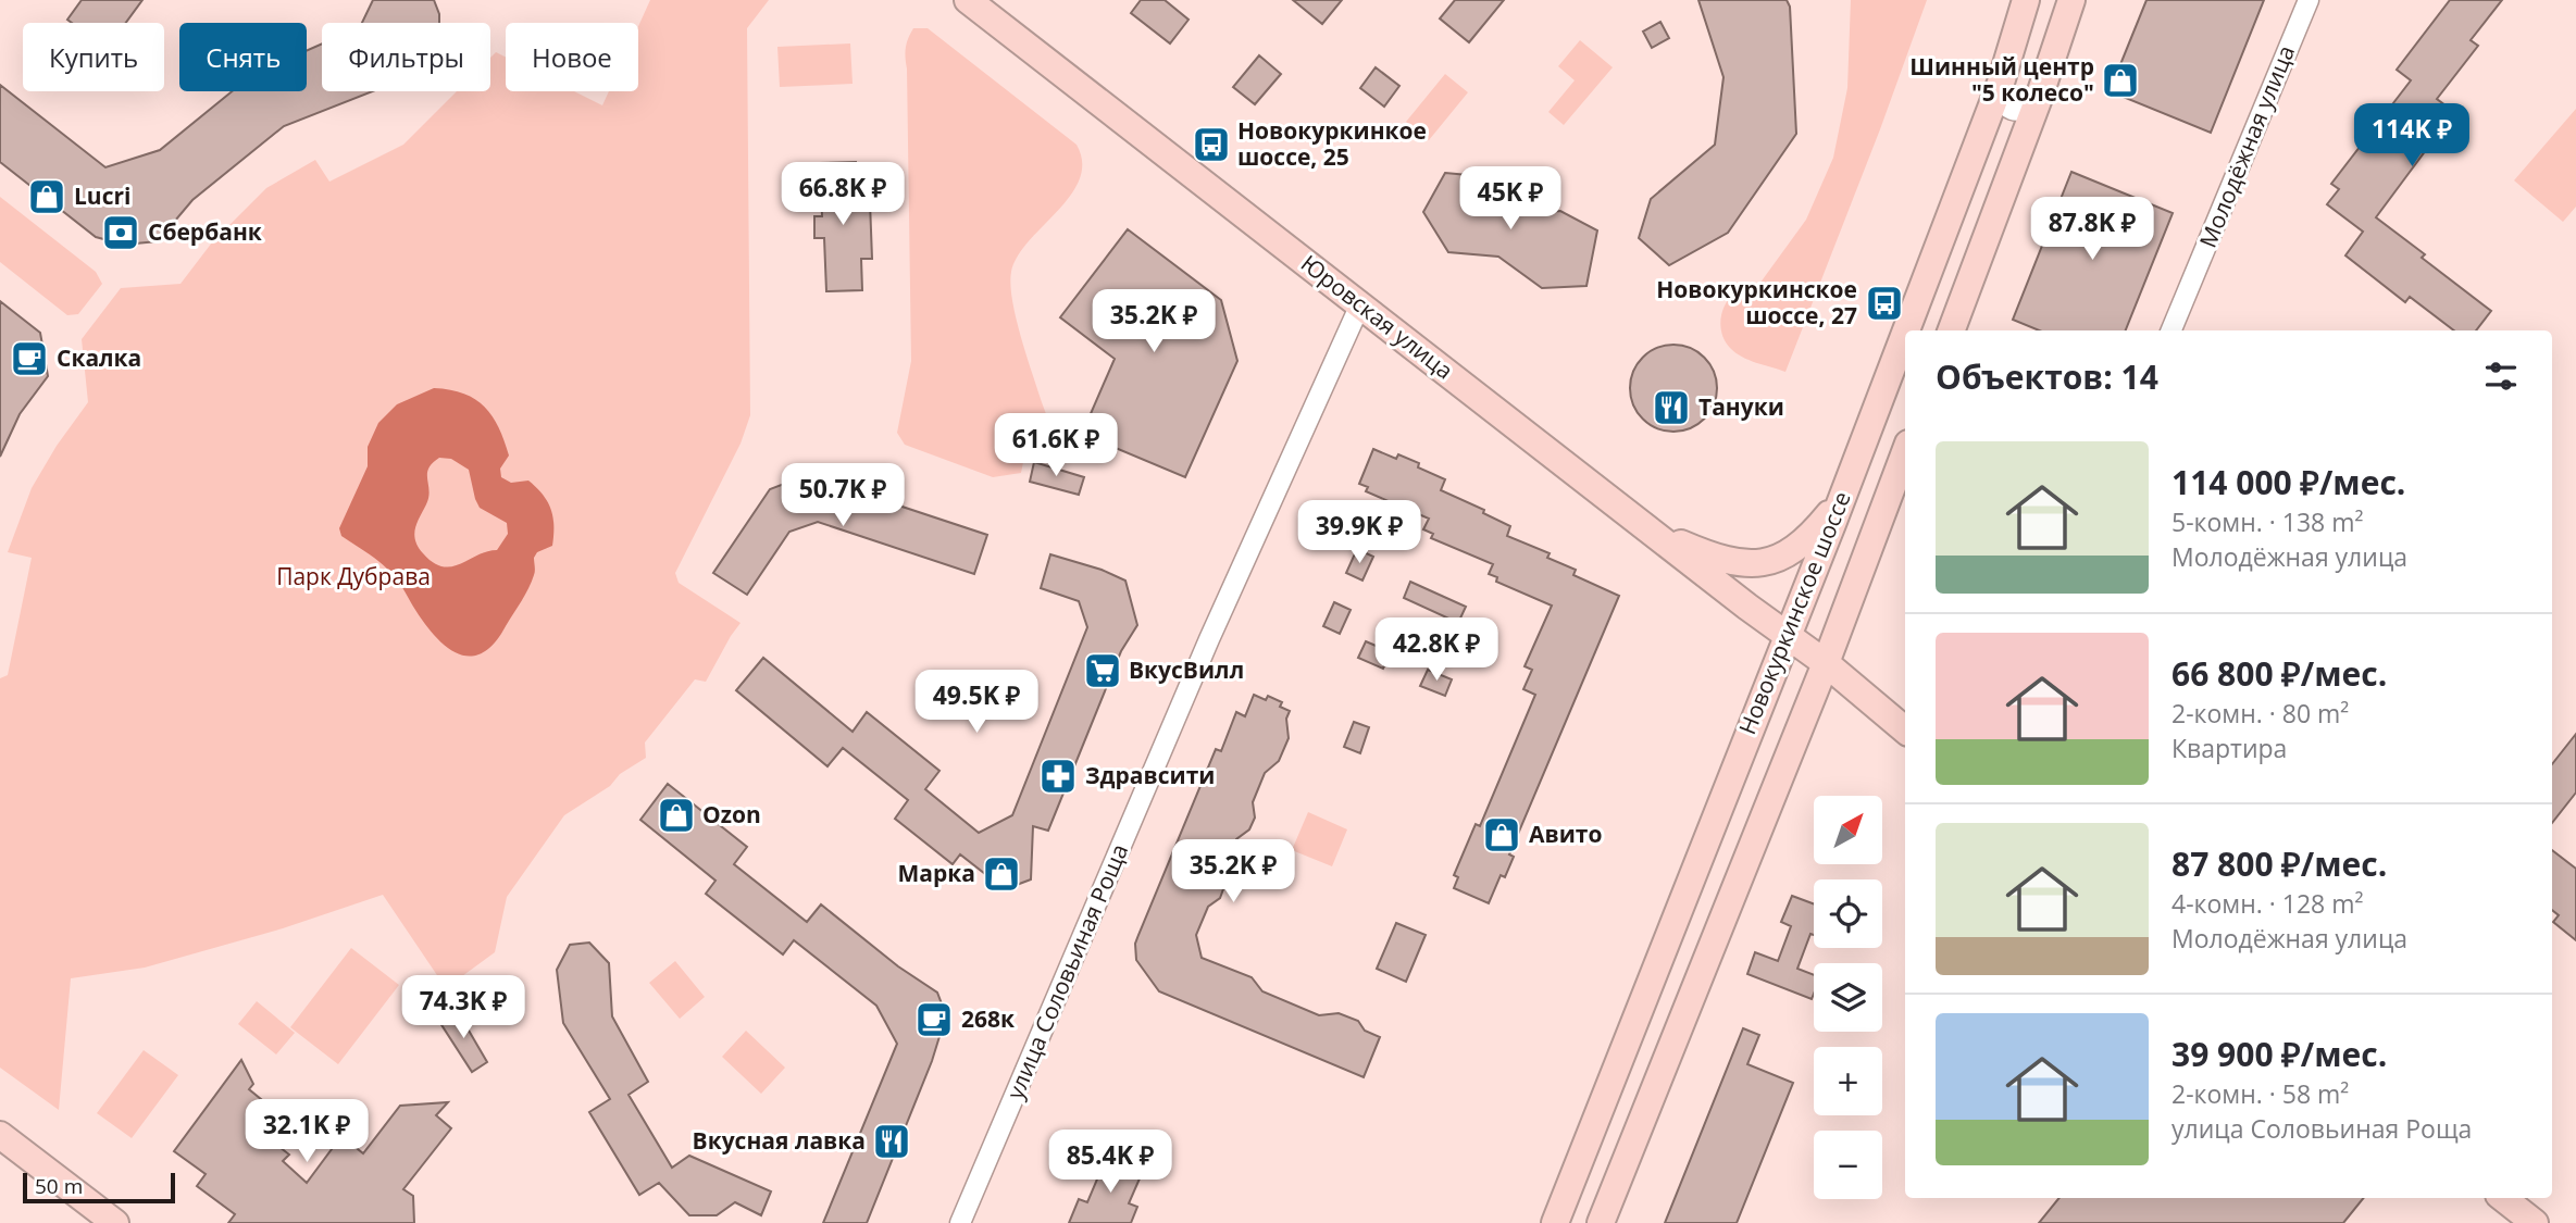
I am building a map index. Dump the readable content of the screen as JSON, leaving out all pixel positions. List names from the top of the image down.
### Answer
{
  "streets": {
    "main road": ["Юровская улица", "Новокуркинское шоссе"],
    "street": ["Молодёжная улица", "улица Соловьиная Роща"]
  },
  "crossings": [
    ["Юровская улица", "Новокуркинское шоссе"],
    ["Юровская улица", "улица Соловьиная Роща"]
  ],
  "parks": ["Парк Дубрава"],
  "places": {
    "shop": [
      "Шинный центр \"5 колесо\"",
      "Lucri",
      "Ozon",
      "Авито",
      "Марка"
    ],
    "bus stop": ["Новокуркинкое шоссе, 25", "Новокуркинское шоссе, 27"],
    "bank": ["Сбербанк"],
    "cafe": ["Скалка", "268к"],
    "restaurant": ["Тануки", "Вкусная лавка"],
    "supermarket": ["ВкусВилл"],
    "pharmacy": ["Здравсити"]
  },
  "scale_bar": "50 m",
  "north": "top right",
  "page": {
    "chip": [
      "Купить",
      "Снять",
      "Фильтры",
      "Новое"
    ],
    "price": [
      "114K ₽",
      "66.8K ₽",
      "45K ₽",
      "87.8K ₽",
      "35.2K ₽",
      "61.6K ₽",
      "50.7K ₽",
      "39.9K ₽",
      "42.8K ₽",
      "49.5K ₽",
      "35.2K ₽",
      "74.3K ₽",
      "32.1K ₽",
      "85.4K ₽"
    ],
    "heading": "Объектов: 14",
    "list": [
      {
        "name": "114 000 ₽/мес.",
        "note": "5-комн. · 138 m² · Молодёжная улица"
      },
      {
        "name": "66 800 ₽/мес.",
        "note": "2-комн. · 80 m² · Квартира"
      },
      {
        "name": "87 800 ₽/мес.",
        "note": "4-комн. · 128 m² · Молодёжная улица"
      },
      {
        "name": "39 900 ₽/мес.",
        "note": "2-комн. · 58 m² · улица Соловьиная Роща"
      }
    ],
    "map_buttons": ["+", "−"],
    "scale": "50 m"
  }
}
